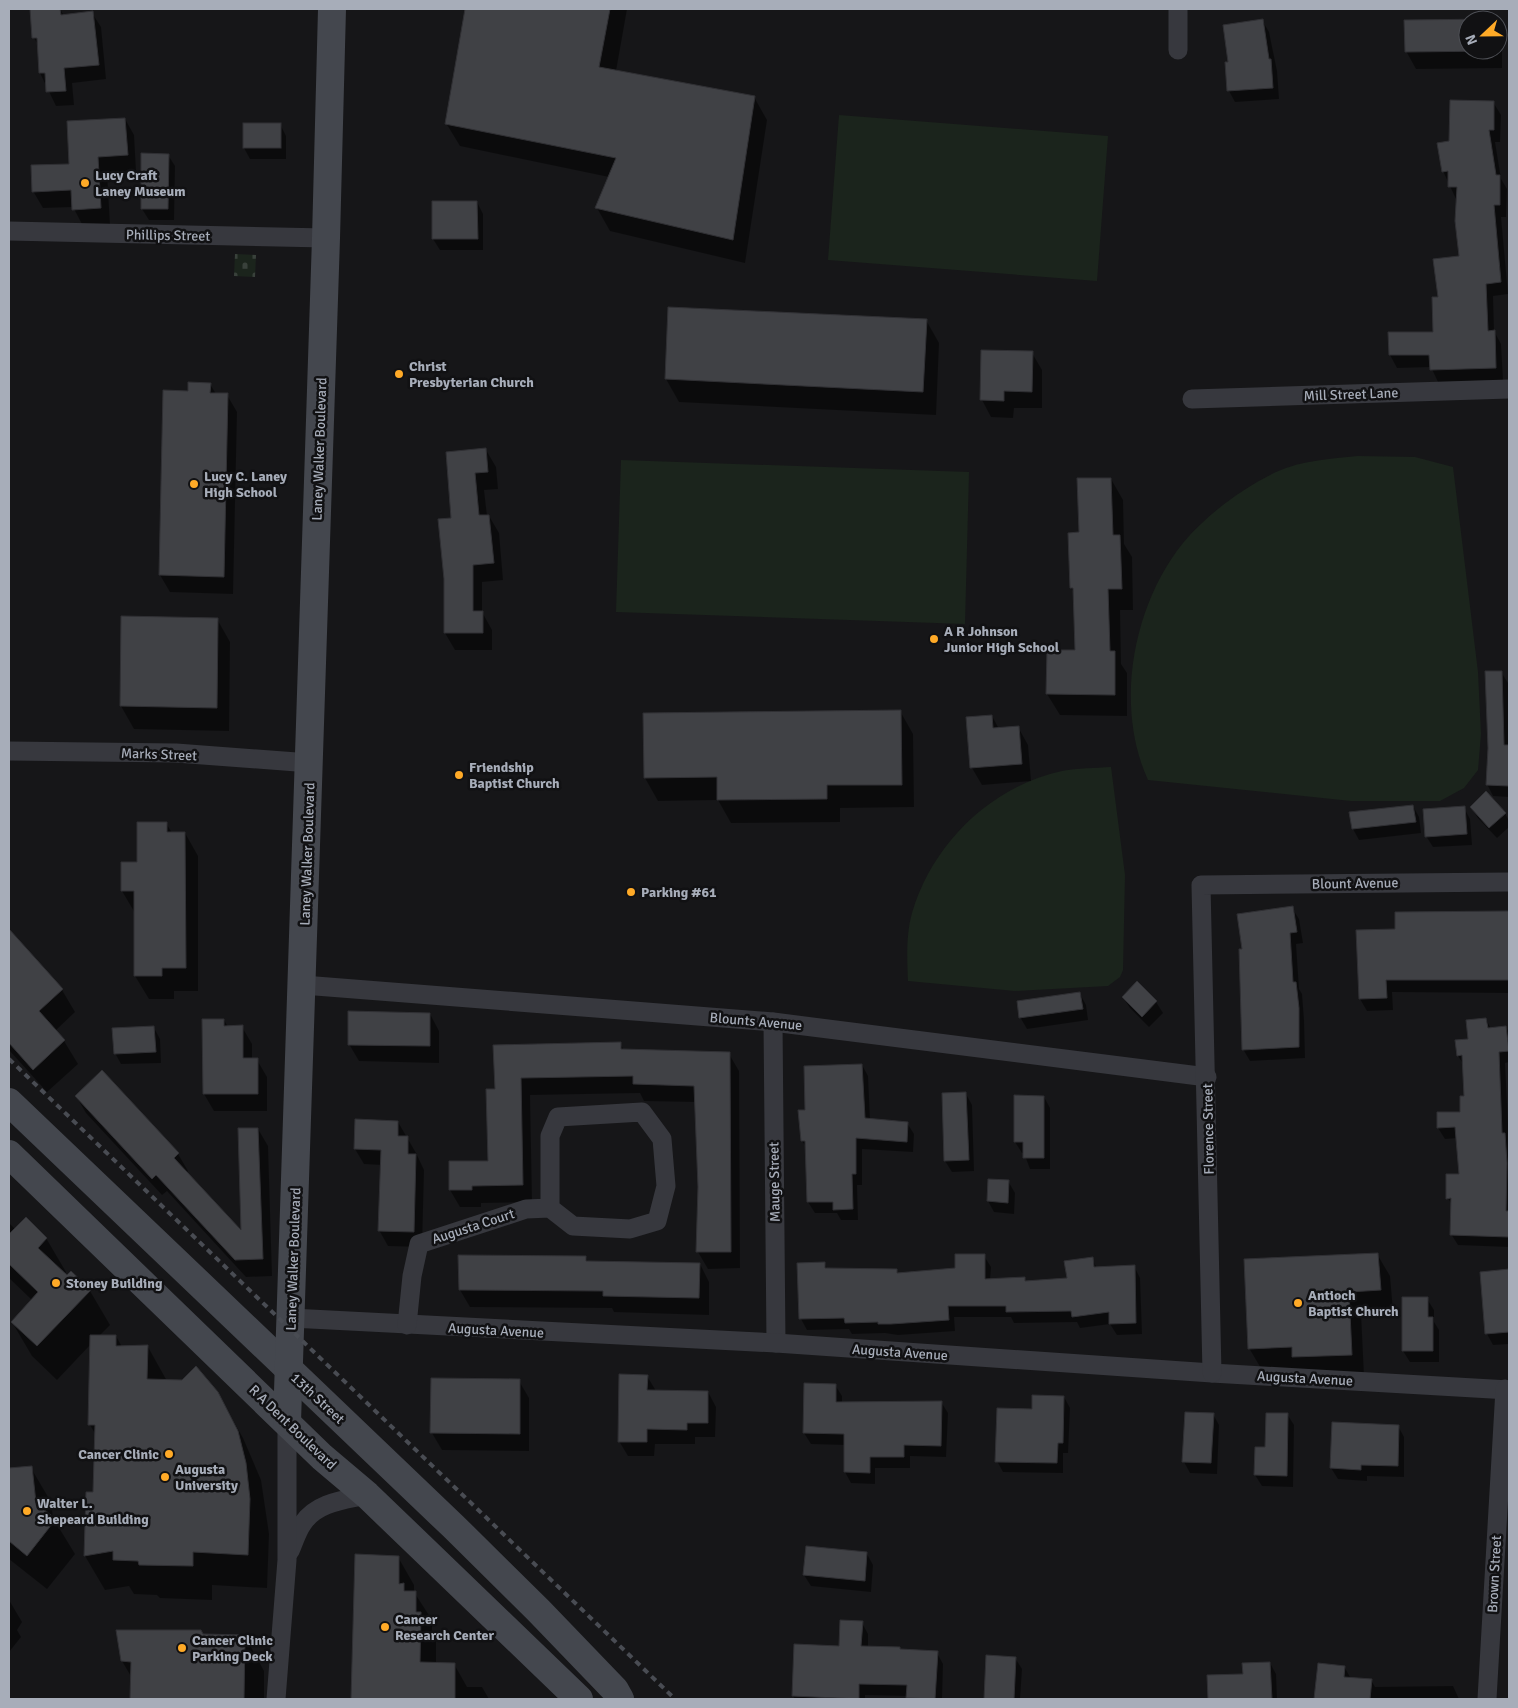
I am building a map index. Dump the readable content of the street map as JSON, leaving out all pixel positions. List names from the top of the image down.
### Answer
{
  "streets": {
    "main road": ["Laney Walker Boulevard", "13th Street", "R A Dent Boulevard"],
    "street": [
      "Phillips Street",
      "Mill Street Lane",
      "Marks Street",
      "Blount Avenue",
      "Blounts Avenue",
      "Florence Street",
      "Mauge Street",
      "Augusta Court",
      "Augusta Avenue",
      "Brown Street"
    ]
  },
  "crossings": [
    ["Phillips Street", "Laney Walker Boulevard"],
    ["Laney Walker Boulevard", "Marks Street"],
    ["Laney Walker Boulevard", "Blounts Avenue"],
    ["Laney Walker Boulevard", "Augusta Avenue"],
    ["Laney Walker Boulevard", "13th Street"],
    ["Laney Walker Boulevard", "R A Dent Boulevard"],
    ["Blount Avenue", "Florence Street"],
    ["Blounts Avenue", "Florence Street"],
    ["Blounts Avenue", "Mauge Street"],
    ["Florence Street", "Augusta Avenue"],
    ["Mauge Street", "Augusta Avenue"],
    ["Augusta Court", "Augusta Avenue"],
    ["Augusta Avenue", "Brown Street"]
  ],
  "places": [
    "Lucy Craft Laney Museum",
    "Christ Presbyterian Church",
    "Lucy C. Laney High School",
    "A R Johnson Junior High School",
    "Friendship Baptist Church",
    "Parking #61",
    "Stoney Building",
    "Antioch Baptist Church",
    "Cancer Clinic",
    "Augusta University",
    "Walter L. Shepeard Building",
    "Cancer Research Center",
    "Cancer Clinic Parking Deck"
  ],
  "north": "left"
}
